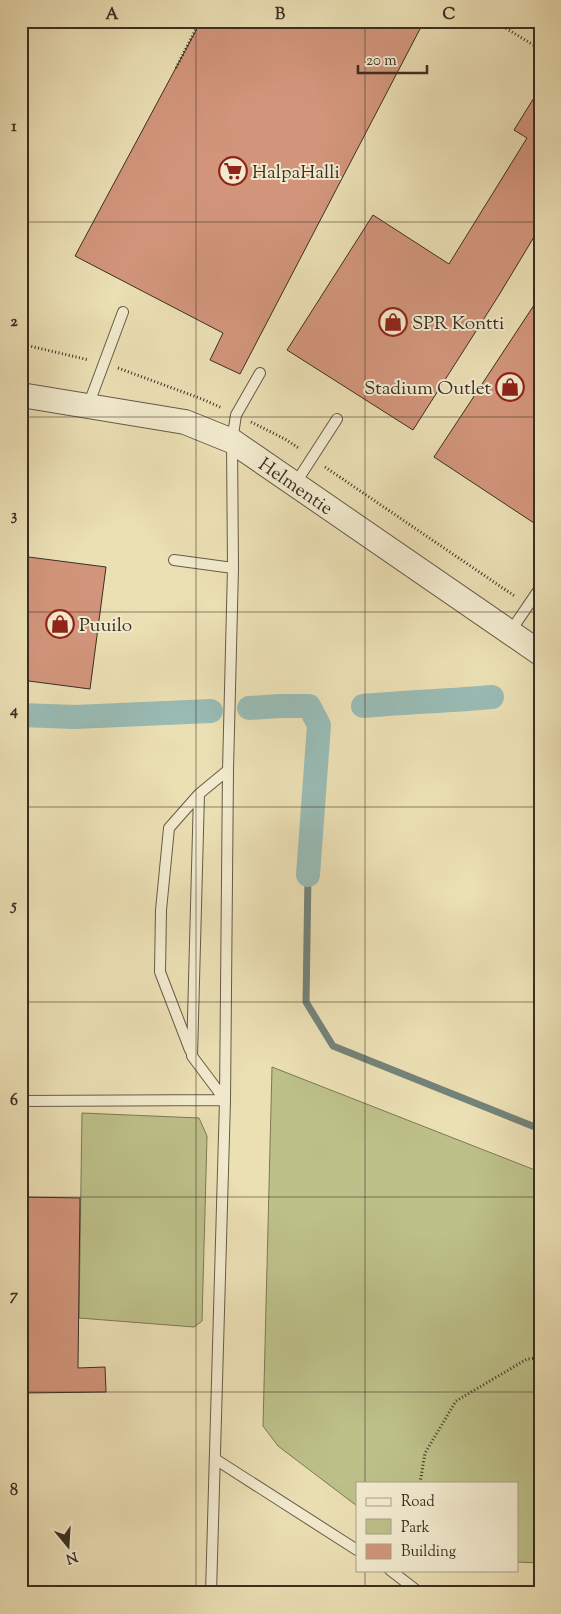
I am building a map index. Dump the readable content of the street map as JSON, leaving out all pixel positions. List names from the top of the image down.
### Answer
{
  "streets": {
    "street": ["Helmentie"]
  },
  "places": {
    "supermarket": ["HalpaHalli"],
    "shop": ["SPR Kontti", "Stadium Outlet", "Puuilo"]
  },
  "legend": ["Road", "Park", "Building"],
  "scale_bar": "20 m",
  "north": "bottom",
  "grid": {
    "columns": ["A", "B", "C"],
    "rows": [
      "1",
      "2",
      "3",
      "4",
      "5",
      "6",
      "7",
      "8"
    ]
  }
}
